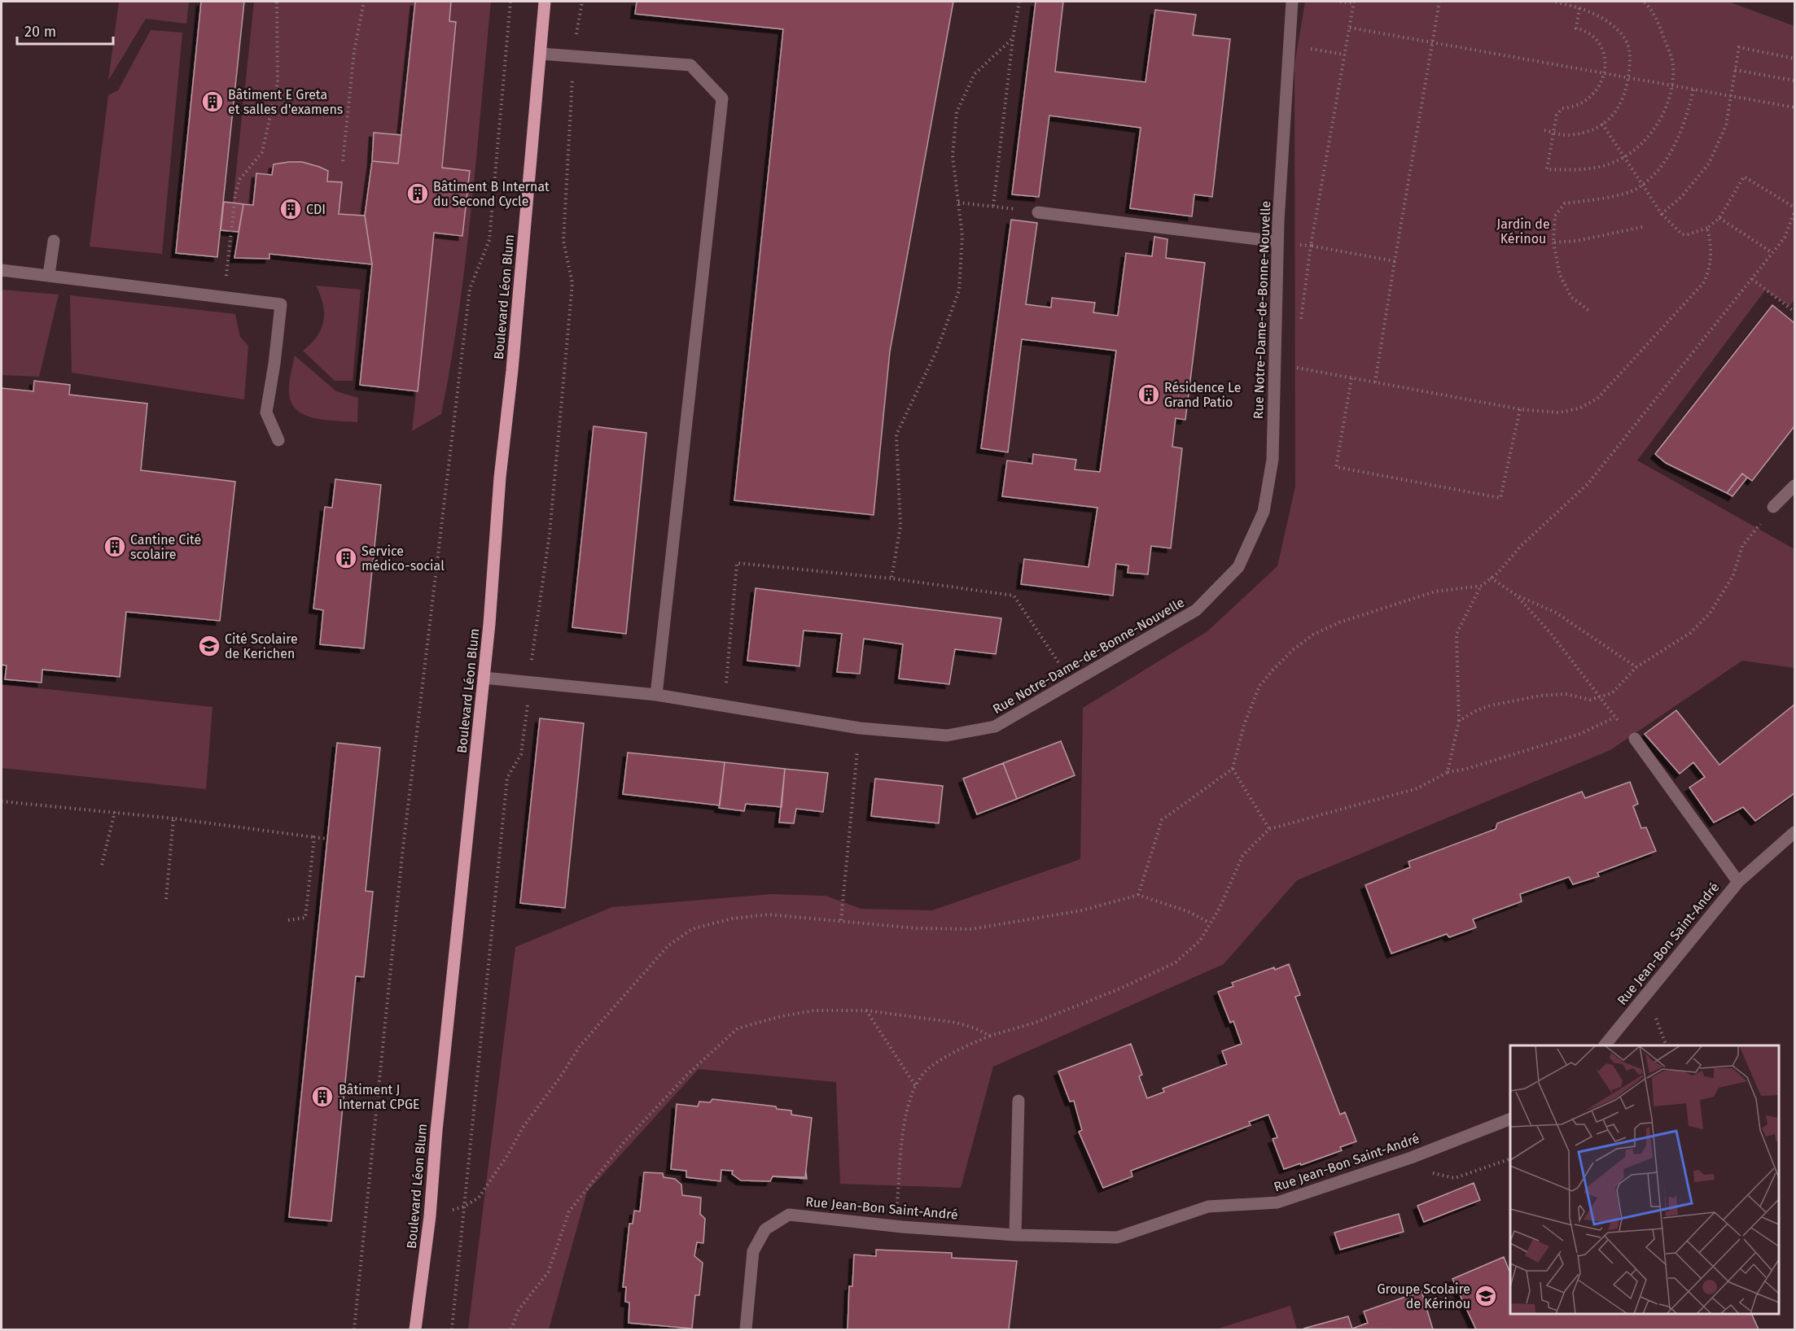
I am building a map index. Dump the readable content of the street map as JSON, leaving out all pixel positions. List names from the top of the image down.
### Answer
{
  "streets": {
    "main road": ["Boulevard Léon Blum"],
    "street": ["Rue Notre-Dame-de-Bonne-Nouvelle", "Rue Jean-Bon Saint-André"]
  },
  "crossings": [
    ["Boulevard Léon Blum", "Rue Notre-Dame-de-Bonne-Nouvelle"]
  ],
  "parks": ["Jardin de Kérinou"],
  "places": {
    "building": [
      "Bâtiment E Greta et salles d'examens",
      "Bâtiment B Internat du Second Cycle",
      "CDI",
      "Résidence Le Grand Patio",
      "Cantine Cité scolaire",
      "Service médico-social",
      "Bâtiment J Internat CPGE"
    ],
    "school or university": ["Cité Scolaire de Kerichen", "Groupe Scolaire de Kérinou"]
  },
  "scale_bar": "20 m"
}
